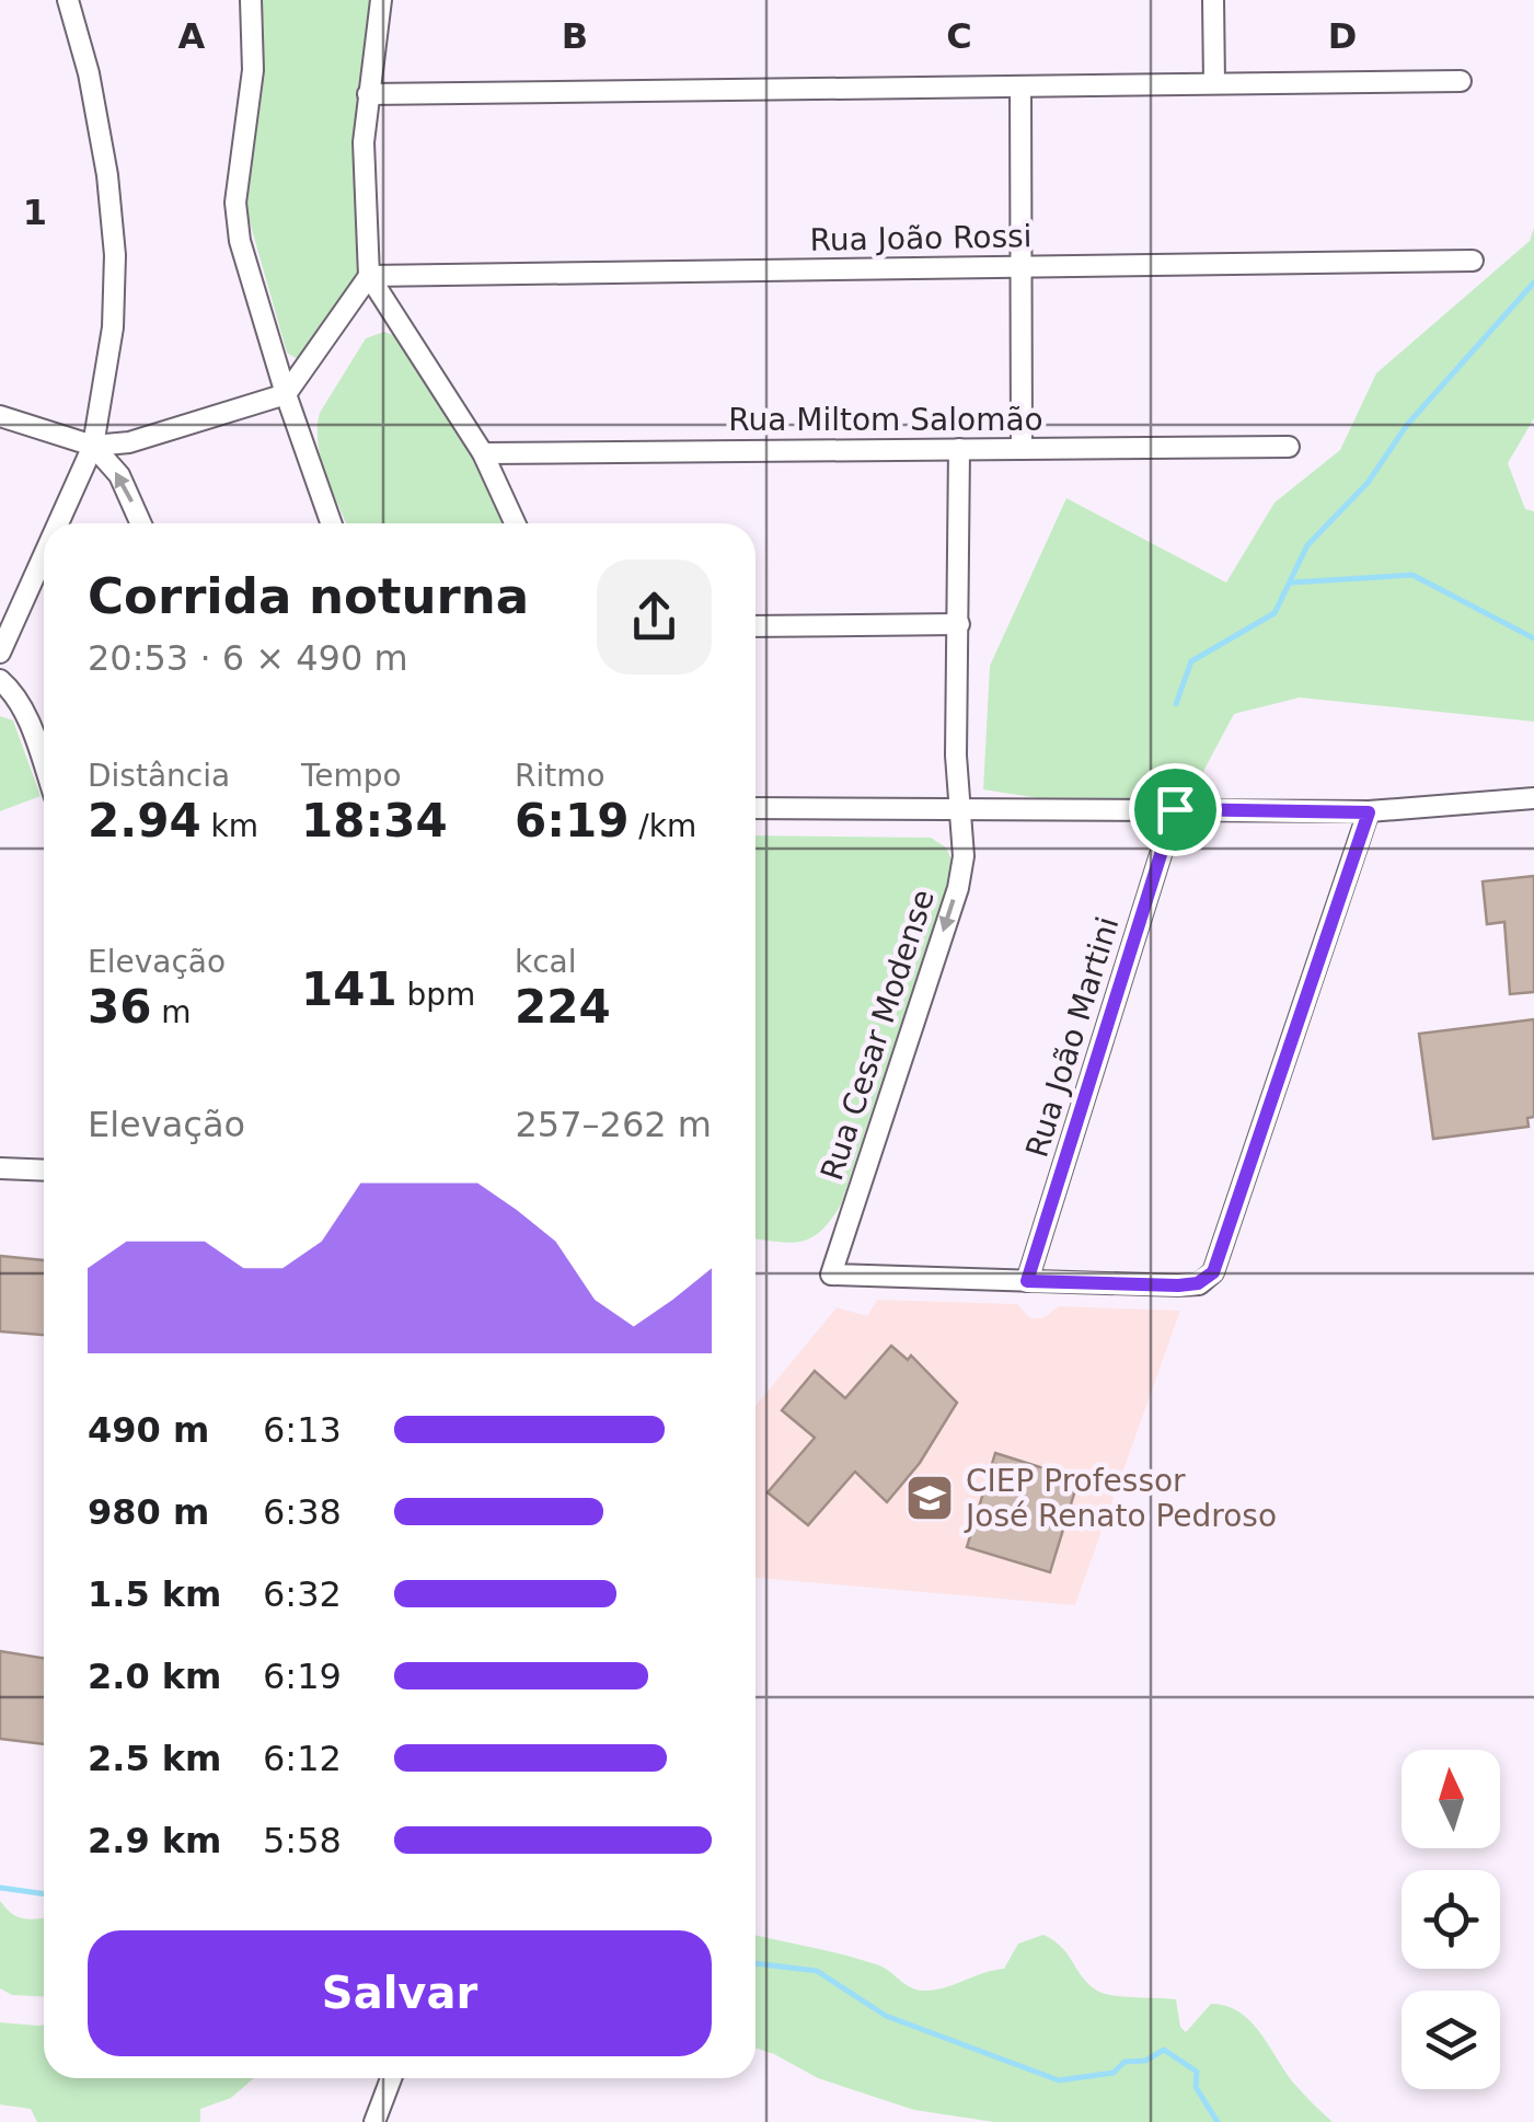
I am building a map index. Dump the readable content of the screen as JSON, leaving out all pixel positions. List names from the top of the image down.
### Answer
{
  "streets": {
    "street": [
      "Rua João Rossi",
      "Rua Miltom Salomão",
      "Rua Cesar Modense",
      "Rua João Martini"
    ]
  },
  "crossings": [
    ["Rua Miltom Salomão", "Rua Cesar Modense"],
    ["Rua Cesar Modense", "Rua João Martini"]
  ],
  "places": {
    "school or university": ["CIEP Professor José Renato Pedroso"]
  },
  "north": "top",
  "page": {
    "heading": ["Corrida noturna", "20:53 · 6 × 490 m"],
    "stats": [
      ["Distância", "2.94 km"],
      ["Tempo", "18:34"],
      ["Ritmo", "6:19 /km"],
      ["Elevação", "36 m"],
      ["141 bpm"],
      ["kcal", "224"]
    ],
    "chart": ["Elevação", "257–262 m"],
    "list": [
      {
        "name": "490 m",
        "note": "6:13"
      },
      {
        "name": "980 m",
        "note": "6:38"
      },
      {
        "name": "1.5 km",
        "note": "6:32"
      },
      {
        "name": "2.0 km",
        "note": "6:19"
      },
      {
        "name": "2.5 km",
        "note": "6:12"
      },
      {
        "name": "2.9 km",
        "note": "5:58"
      }
    ],
    "buttons": "Salvar"
  },
  "grid": {
    "columns": [
      "A",
      "B",
      "C",
      "D"
    ],
    "rows": ["1"]
  }
}
